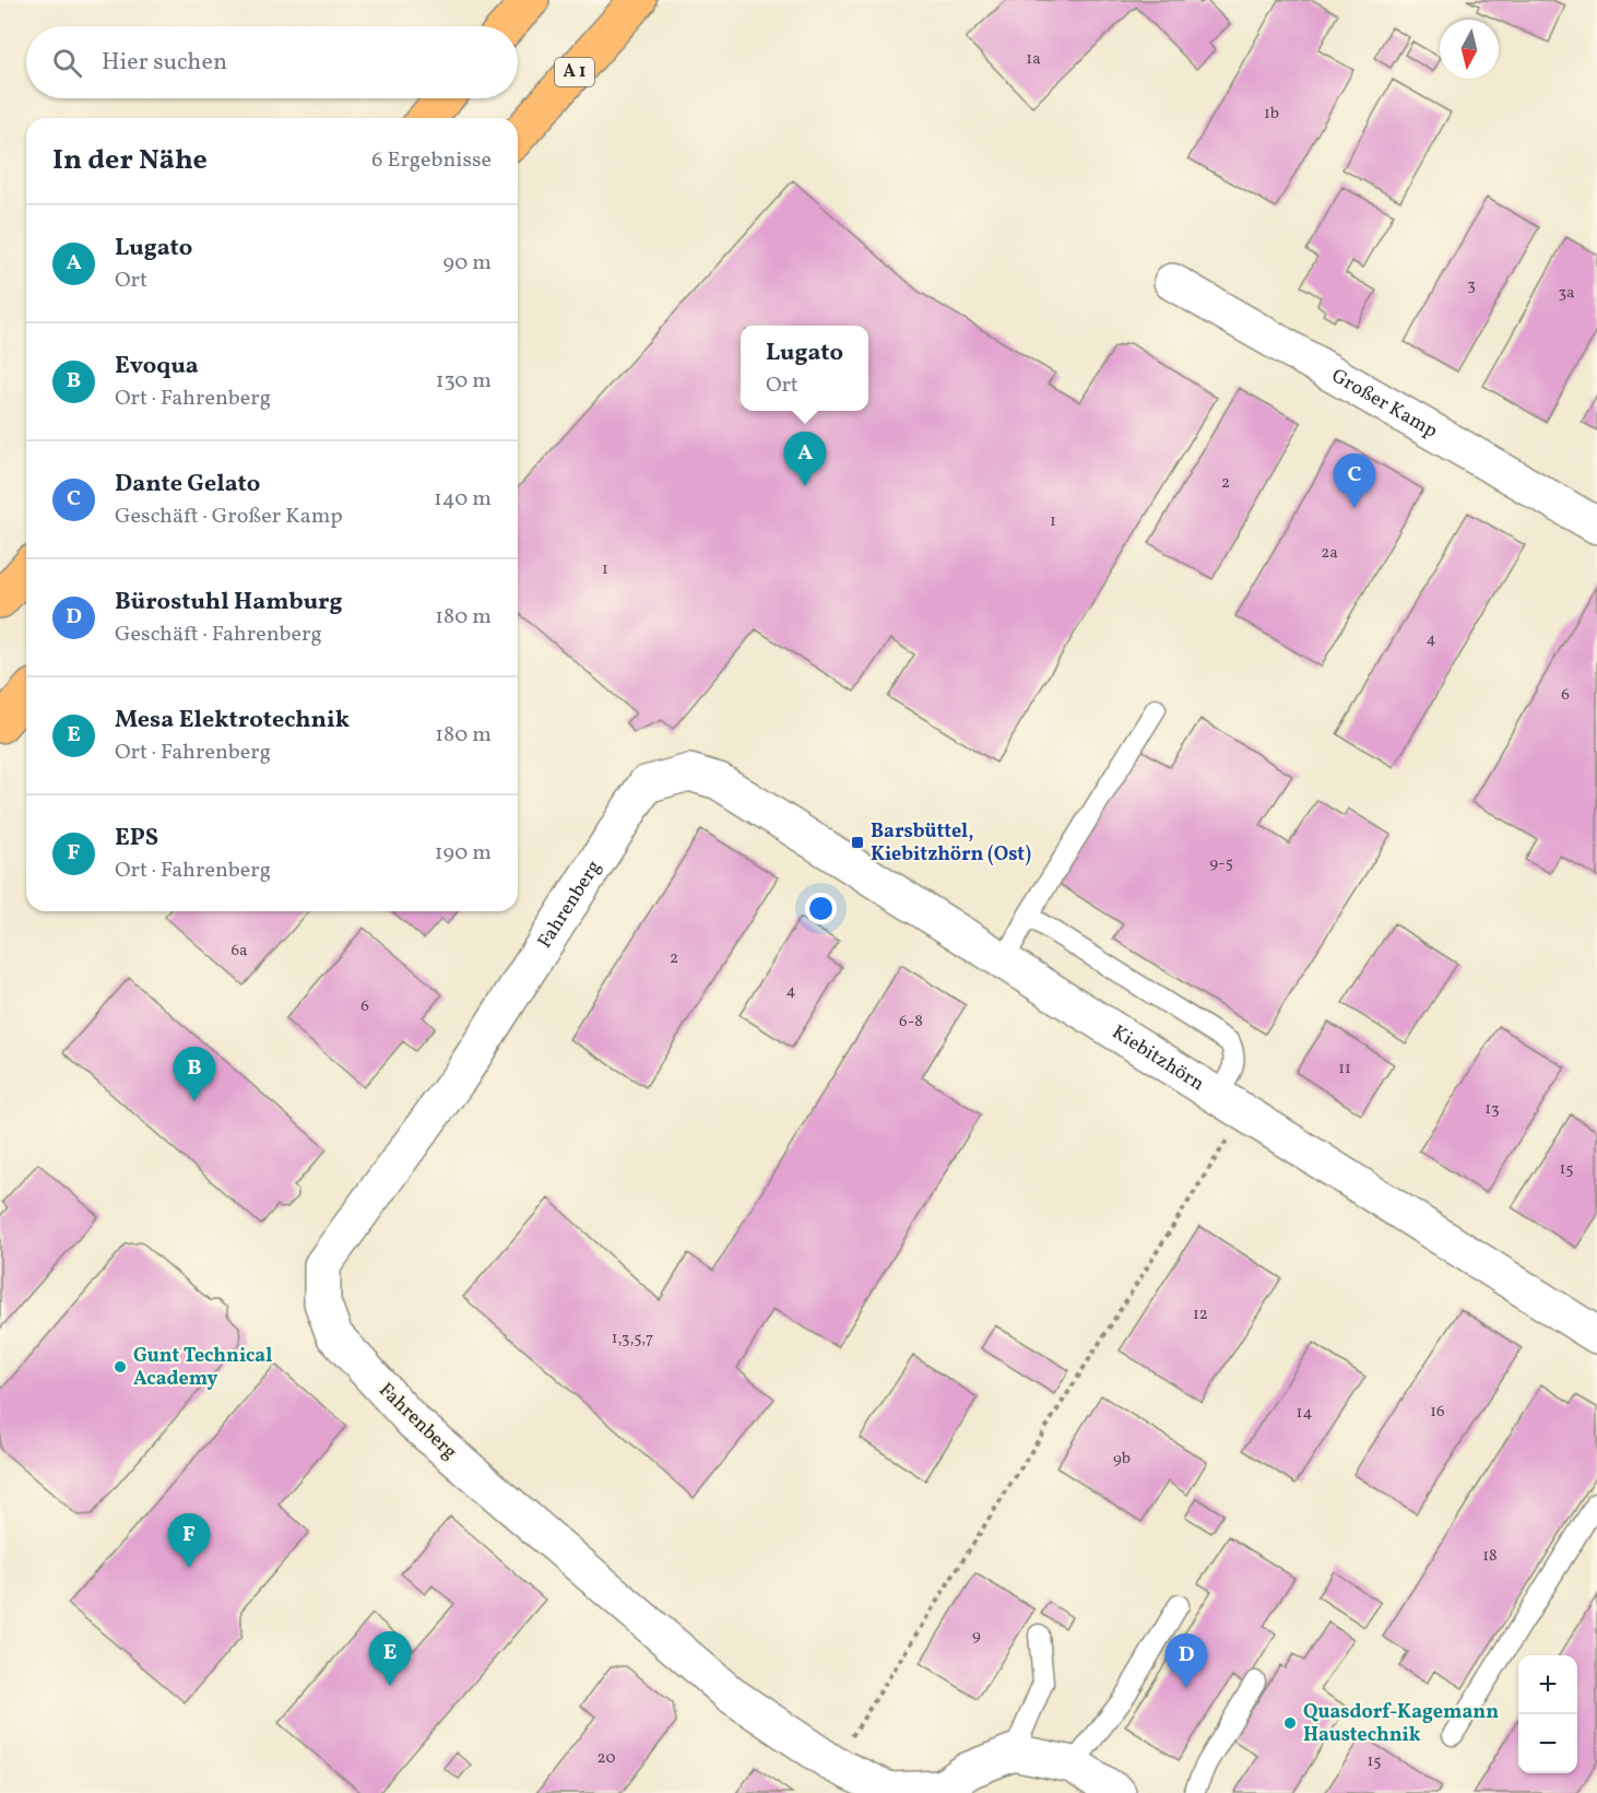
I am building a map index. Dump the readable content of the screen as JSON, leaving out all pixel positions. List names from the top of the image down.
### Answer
{
  "streets": {
    "highway": ["A 1"],
    "street": ["Großer Kamp", "Fahrenberg", "Kiebitzhörn"]
  },
  "crossings": [
    ["Fahrenberg", "Kiebitzhörn"]
  ],
  "places": {
    "transit": ["Barsbüttel, Kiebitzhörn (Ost)"],
    "other": ["Gunt Technical Academy", "Quasdorf-Kagemann Haustechnik"]
  },
  "house_numbers": [
    "1a",
    "1b",
    "3",
    "3a",
    "2",
    "1",
    "2a",
    "1",
    "4",
    "6",
    "9-5",
    "6a",
    "2",
    "4",
    "6",
    "6-8",
    "11",
    "13",
    "15",
    "12",
    "1,3,5,7",
    "16",
    "14",
    "9b",
    "18",
    "9",
    "20",
    "15"
  ],
  "north": "bottom",
  "page": {
    "search": "Hier suchen",
    "heading": ["In der Nähe", "6 Ergebnisse"],
    "list": [
      {
        "mark": "A",
        "name": "Lugato",
        "note": "Ort",
        "value": "90 m"
      },
      {
        "mark": "B",
        "name": "Evoqua",
        "note": "Ort · Fahrenberg",
        "value": "130 m"
      },
      {
        "mark": "C",
        "name": "Dante Gelato",
        "note": "Geschäft · Großer Kamp",
        "value": "140 m"
      },
      {
        "mark": "D",
        "name": "Bürostuhl Hamburg",
        "note": "Geschäft · Fahrenberg",
        "value": "180 m"
      },
      {
        "mark": "E",
        "name": "Mesa Elektrotechnik",
        "note": "Ort · Fahrenberg",
        "value": "180 m"
      },
      {
        "mark": "F",
        "name": "EPS",
        "note": "Ort · Fahrenberg",
        "value": "190 m"
      }
    ],
    "popup": ["Lugato", "Ort"],
    "pins": [
      "A",
      "C",
      "B",
      "F",
      "E",
      "D"
    ],
    "map_buttons": ["+", "−"]
  }
}
